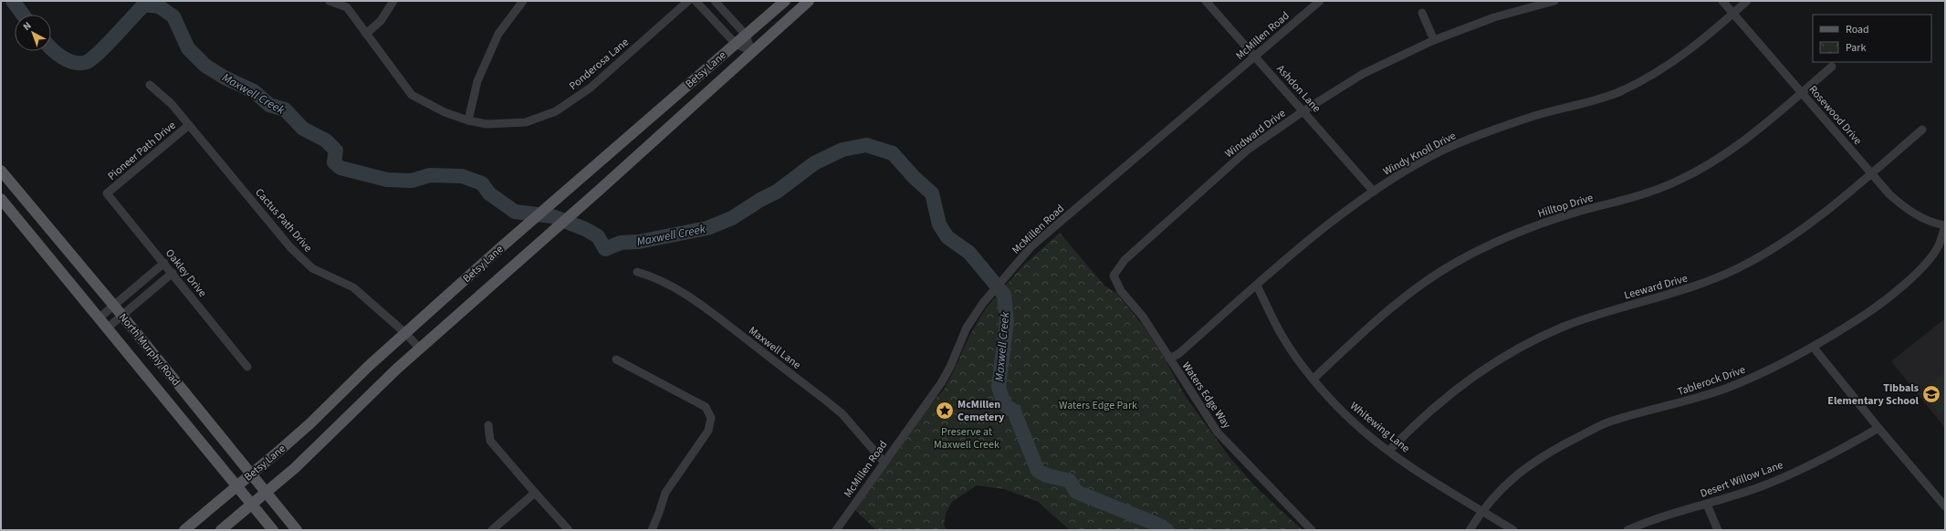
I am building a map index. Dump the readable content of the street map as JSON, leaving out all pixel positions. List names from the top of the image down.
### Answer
{
  "streets": {
    "main road": ["Betsy Lane", "North Murphy Road"],
    "street": [
      "McMillen Road",
      "Ponderosa Lane",
      "Ashdon Lane",
      "Rosewood Drive",
      "Windward Drive",
      "Pioneer Path Drive",
      "Windy Knoll Drive",
      "Hilltop Drive",
      "Cactus Path Drive",
      "Oakley Drive",
      "Leeward Drive",
      "Maxwell Lane",
      "Tablerock Drive",
      "Waters Edge Way",
      "Whitewing Lane",
      "Desert Willow Lane"
    ]
  },
  "crossings": [
    ["McMillen Road", "Ashdon Lane"],
    ["McMillen Road", "Maxwell Lane"],
    ["Betsy Lane", "Cactus Path Drive"],
    ["Betsy Lane", "North Murphy Road"],
    ["Ashdon Lane", "Windward Drive"],
    ["Ashdon Lane", "Windy Knoll Drive"],
    ["Rosewood Drive", "Windy Knoll Drive"],
    ["Rosewood Drive", "Hilltop Drive"],
    ["Rosewood Drive", "Leeward Drive"],
    ["Rosewood Drive", "Tablerock Drive"],
    ["Windward Drive", "Waters Edge Way"],
    ["Pioneer Path Drive", "Cactus Path Drive"],
    ["Pioneer Path Drive", "Oakley Drive"],
    ["Windy Knoll Drive", "Waters Edge Way"],
    ["Windy Knoll Drive", "Whitewing Lane"],
    ["Hilltop Drive", "Whitewing Lane"],
    ["Leeward Drive", "Whitewing Lane"],
    ["Tablerock Drive", "Whitewing Lane"]
  ],
  "water": ["Maxwell Creek"],
  "parks": ["Waters Edge Park", "Preserve at Maxwell Creek"],
  "places": {
    "school or university": ["Tibbals Elementary School"],
    "place": ["McMillen Cemetery"]
  },
  "legend": ["Road", "Park"],
  "north": "top left"
}
